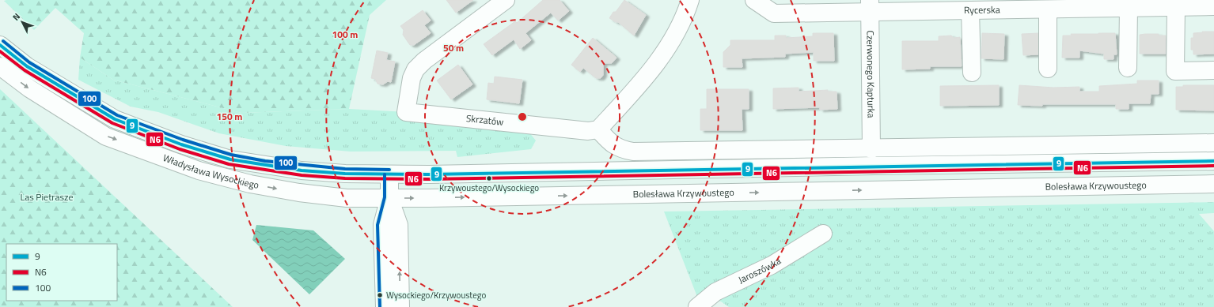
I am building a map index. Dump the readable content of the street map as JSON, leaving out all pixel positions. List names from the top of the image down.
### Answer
{
  "streets": {
    "main road": [
      "Rycerska",
      "Czerwonego Kapturka",
      "Skrzatów",
      "Władysława Wysockiego",
      "Bolesława Krzywoustego",
      "Jaroszówka"
    ]
  },
  "crossings": [
    ["Rycerska", "Czerwonego Kapturka"],
    ["Władysława Wysockiego", "Bolesława Krzywoustego"]
  ],
  "parks": ["Las Pietrasze"],
  "places": ["Krzywoustego/Wysockiego", "Wysockiego/Krzywoustego"],
  "lines": ["transit line 100", "transit line 9", "transit line N6"],
  "legend": ["9", "N6", "100"],
  "north": "top left",
  "rings": ["100 m", "50 m", "150 m"]
}
